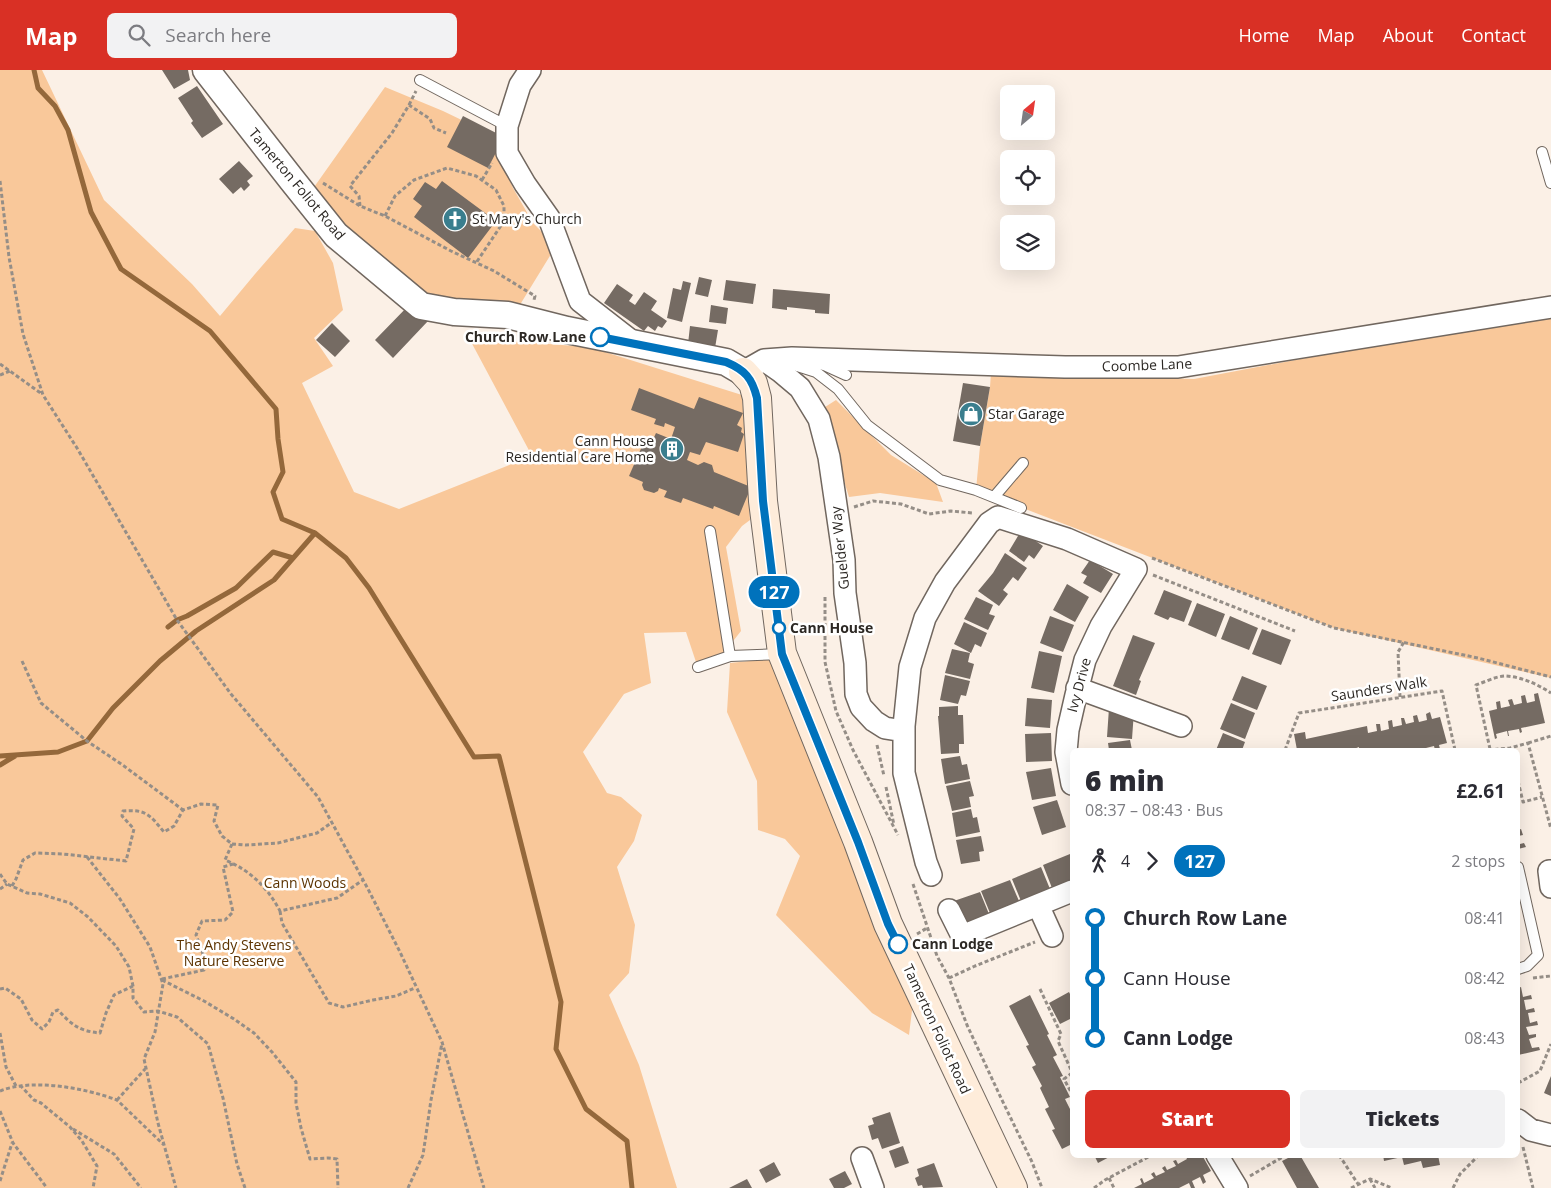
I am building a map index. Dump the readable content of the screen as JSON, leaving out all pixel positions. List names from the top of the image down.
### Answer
{
  "streets": {
    "main road": ["Tamerton Foliot Road"],
    "street": ["Coombe Lane", "Guelder Way", "Ivy Drive"],
    "path": ["Saunders Walk"]
  },
  "crossings": [
    ["Tamerton Foliot Road", "Coombe Lane"],
    ["Tamerton Foliot Road", "Guelder Way"],
    ["Coombe Lane", "Guelder Way"]
  ],
  "parks": ["Cann Woods", "The Andy Stevens Nature Reserve"],
  "places": {
    "church": ["St Mary's Church"],
    "other": ["Church Row Lane", "Cann House", "Cann Lodge"],
    "shop": ["Star Garage"],
    "building": ["Cann House Residential Care Home"]
  },
  "lines": ["bus line 127"],
  "north": "top right",
  "page": {
    "header": "Map",
    "search": "Search here",
    "nav": [
      "Home",
      "Map",
      "About",
      "Contact"
    ],
    "on_map": "127",
    "heading": ["6 min", "08:37 – 08:43 · Bus", "£2.61"],
    "legs": ["4", "127", "2 stops"],
    "list": [
      {
        "name": "Church Row Lane",
        "value": "08:41"
      },
      {
        "name": "Cann House",
        "value": "08:42"
      },
      {
        "name": "Cann Lodge",
        "value": "08:43"
      }
    ],
    "buttons": ["Start", "Tickets"]
  }
}
